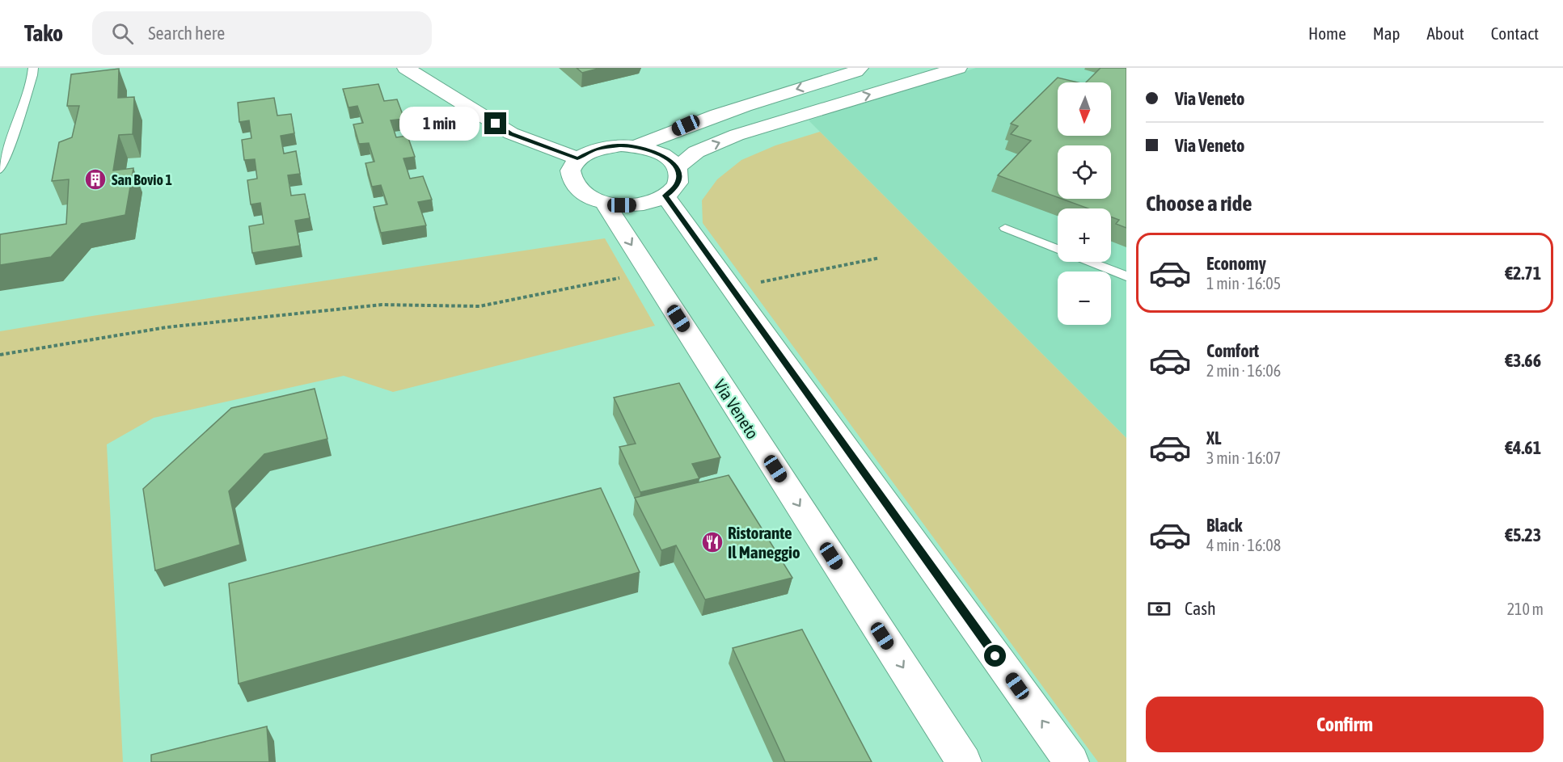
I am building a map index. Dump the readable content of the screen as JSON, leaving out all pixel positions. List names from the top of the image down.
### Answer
{
  "streets": {
    "street": ["Via Veneto"]
  },
  "places": {
    "building": ["San Bovio 1"],
    "restaurant": ["Ristorante Il Maneggio"]
  },
  "north": "bottom",
  "page": {
    "header": "Tako",
    "search": "Search here",
    "nav": [
      "Home",
      "Map",
      "About",
      "Contact"
    ],
    "banner": ["Via Veneto", "Via Veneto"],
    "map_buttons": ["+", "−"],
    "bubble": "1 min",
    "heading": "Choose a ride",
    "list": [
      {
        "name": "Economy",
        "note": "1 min · 16:05",
        "value": "€2.71"
      },
      {
        "name": "Comfort",
        "note": "2 min · 16:06",
        "value": "€3.66"
      },
      {
        "name": "XL",
        "note": "3 min · 16:07",
        "value": "€4.61"
      },
      {
        "name": "Black",
        "note": "4 min · 16:08",
        "value": "€5.23"
      }
    ],
    "pay": ["Cash", "210 m"],
    "buttons": "Confirm"
  }
}
